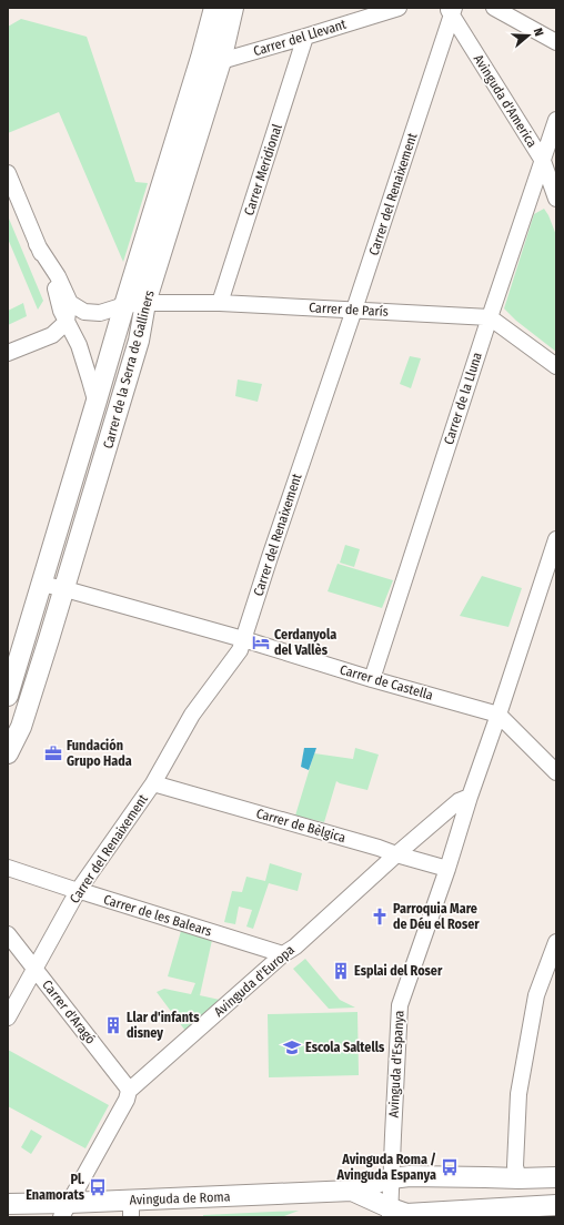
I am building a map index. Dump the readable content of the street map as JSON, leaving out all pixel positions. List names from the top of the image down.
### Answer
{
  "streets": {
    "street": [
      "Carrer del Llevant",
      "Avinguda d'America",
      "Carrer Meridional",
      "Carrer del Renaixement",
      "Carrer de París",
      "Carrer de la Serra de Galliners",
      "Carrer de la Lluna",
      "Carrer de Castella",
      "Carrer de Bèlgica",
      "Carrer de les Balears",
      "Avinguda d'Europa",
      "Carrer d'Aragó",
      "Avinguda d'Espanya",
      "Avinguda de Roma"
    ]
  },
  "crossings": [
    ["Carrer del Llevant", "Carrer Meridional"],
    ["Carrer del Llevant", "Carrer de la Serra de Galliners"],
    ["Avinguda d'America", "Carrer del Renaixement"],
    ["Avinguda d'America", "Carrer de la Lluna"],
    ["Carrer Meridional", "Carrer de París"],
    ["Carrer del Renaixement", "Carrer de París"],
    ["Carrer del Renaixement", "Carrer de Castella"],
    ["Carrer del Renaixement", "Carrer de Bèlgica"],
    ["Carrer del Renaixement", "Carrer de les Balears"],
    ["Carrer del Renaixement", "Carrer d'Aragó"],
    ["Carrer de París", "Carrer de la Serra de Galliners"],
    ["Carrer de París", "Carrer de la Lluna"],
    ["Carrer de la Serra de Galliners", "Carrer de Castella"],
    ["Carrer de la Lluna", "Carrer de Castella"],
    ["Carrer de Castella", "Avinguda d'Espanya"],
    ["Carrer de Bèlgica", "Avinguda d'Europa"],
    ["Carrer de Bèlgica", "Avinguda d'Espanya"],
    ["Carrer de les Balears", "Avinguda d'Europa"],
    ["Avinguda d'Europa", "Carrer d'Aragó"],
    ["Avinguda d'Europa", "Avinguda d'Espanya"],
    ["Avinguda d'Europa", "Avinguda de Roma"],
    ["Avinguda d'Espanya", "Avinguda de Roma"]
  ],
  "places": {
    "hotel": ["Cerdanyola del Vallès"],
    "office": ["Fundación Grupo Hada"],
    "church": ["Parroquia Mare de Déu el Roser"],
    "building": ["Esplai del Roser", "Llar d'infants disney"],
    "school or university": ["Escola Saltells"],
    "bus stop": ["Avinguda Roma / Avinguda Espanya", "Pl. Enamorats"]
  },
  "north": "right"
}
